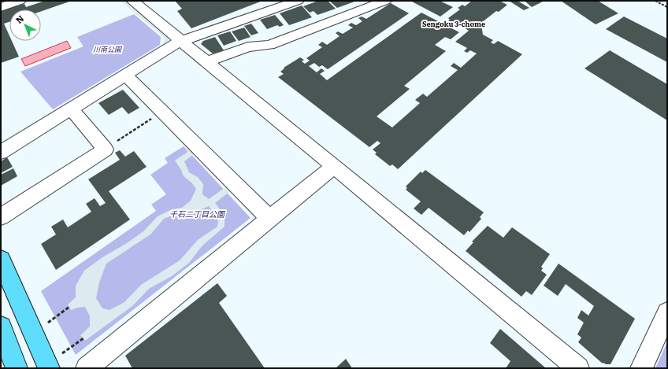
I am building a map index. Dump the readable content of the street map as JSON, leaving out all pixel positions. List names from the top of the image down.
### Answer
{
  "districts": ["Sengoku 3-chome"],
  "parks": ["川南公園", "千石二丁目公園"],
  "north": "top left"
}
